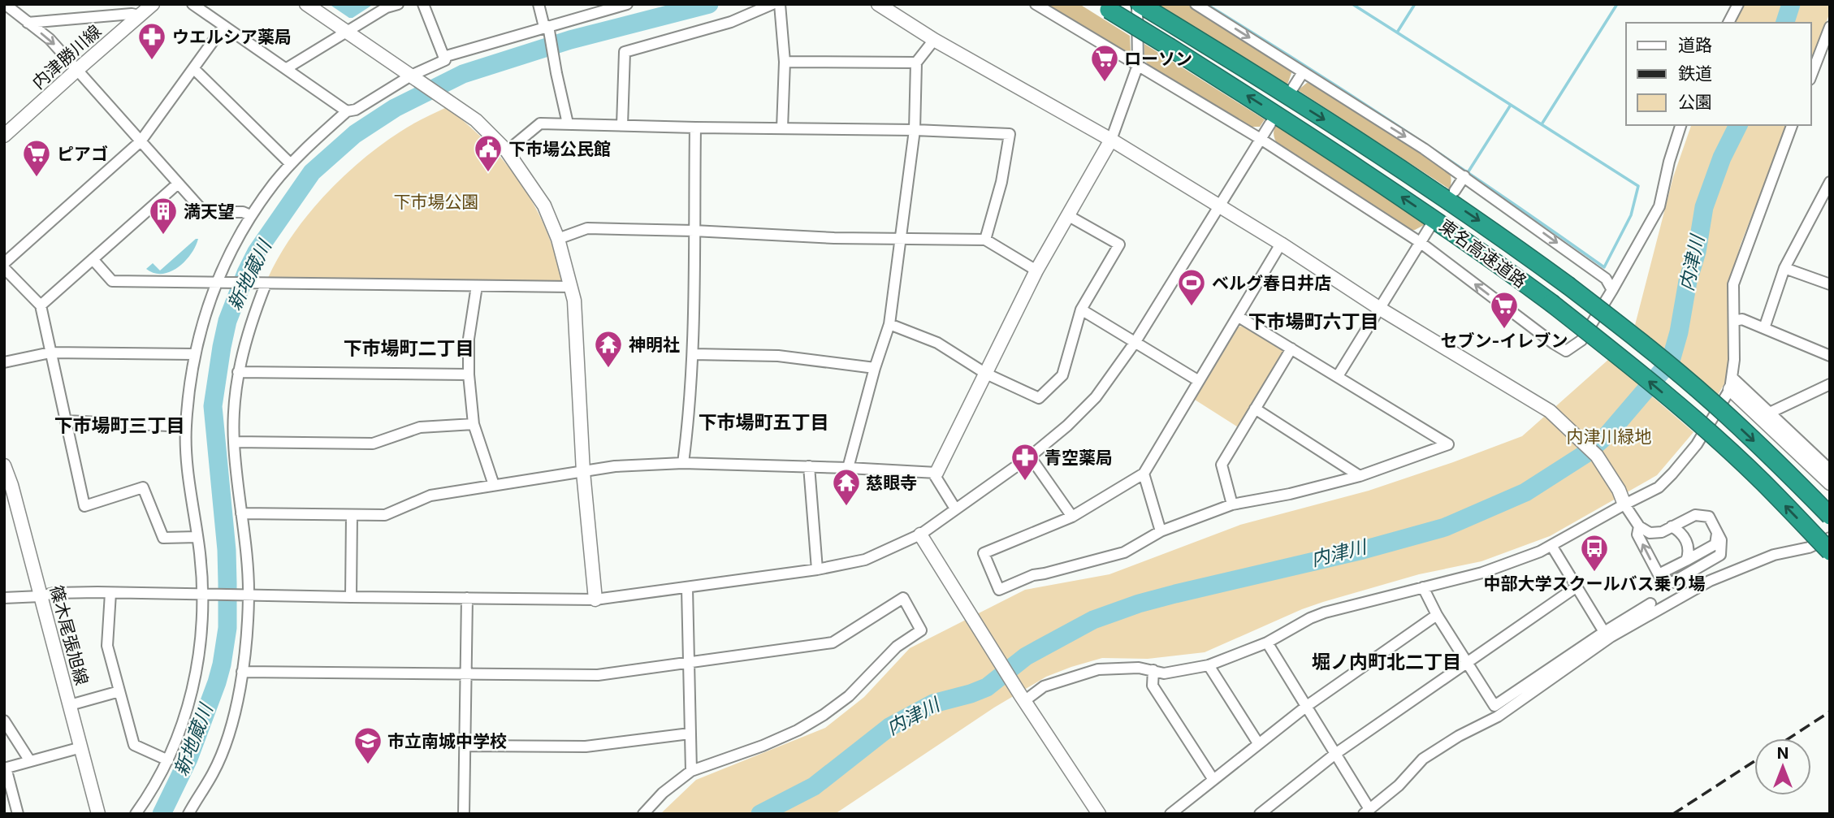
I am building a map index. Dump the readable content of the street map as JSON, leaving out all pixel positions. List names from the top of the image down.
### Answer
{
  "streets": {
    "highway": ["東名高速道路"],
    "street": ["内津勝川線", "篠木尾張旭線"]
  },
  "districts": [
    "下市場町六丁目",
    "下市場町二丁目",
    "下市場町五丁目",
    "下市場町三丁目",
    "堀ノ内町北二丁目"
  ],
  "water": ["内津川", "新地蔵川"],
  "parks": ["下市場公園", "内津川緑地"],
  "places": {
    "pharmacy": ["ウエルシア薬局", "青空薬局"],
    "supermarket": ["ローソン", "ピアゴ", "セブン-イレブン"],
    "public building": ["下市場公民館"],
    "building": ["満天望"],
    "sports": ["ベルグ春日井店"],
    "temple": ["神明社", "慈眼寺"],
    "bus stop": ["中部大学スクールバス乗り場"],
    "school or university": ["市立南城中学校"]
  },
  "legend": ["道路", "鉄道", "公園"],
  "north": "top"
}
